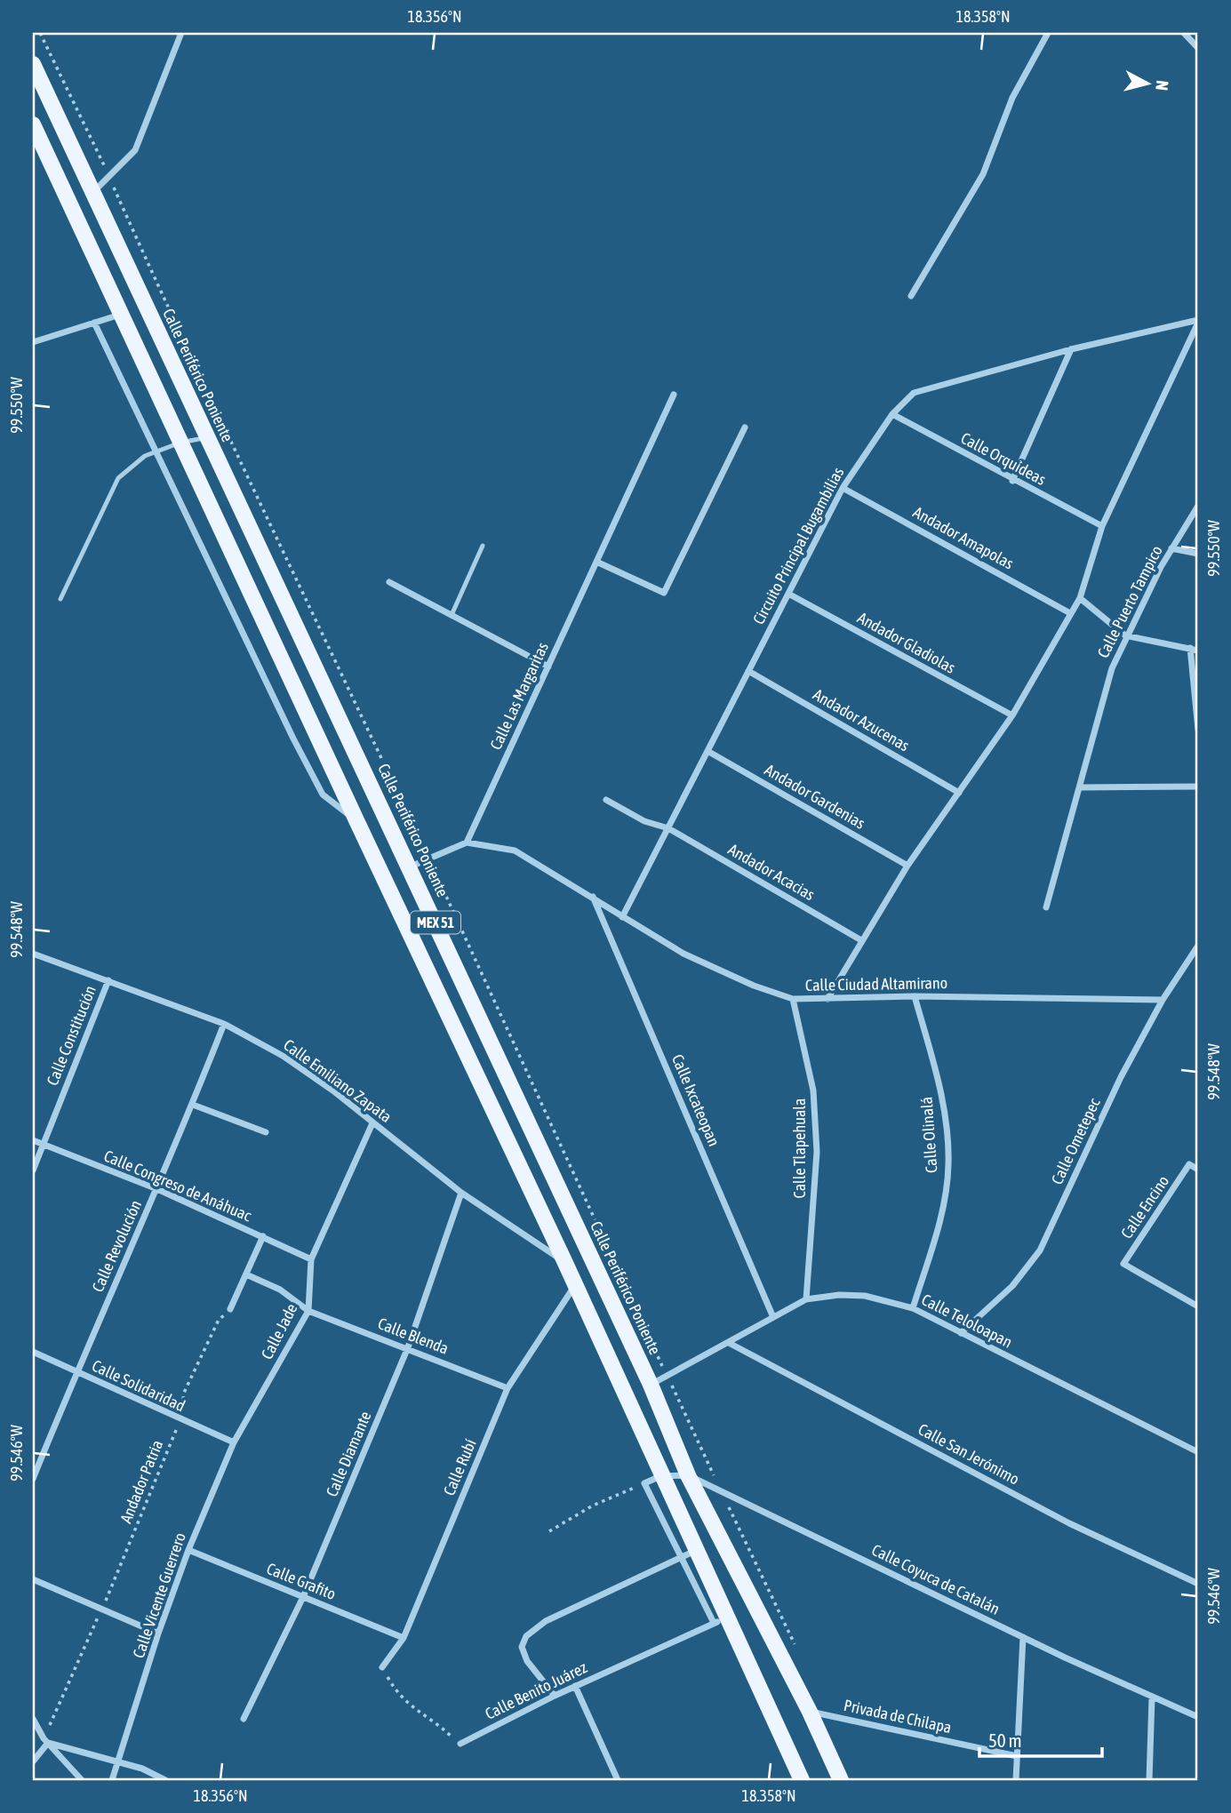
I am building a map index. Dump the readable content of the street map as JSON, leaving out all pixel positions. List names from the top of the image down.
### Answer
{
  "streets": {
    "main road": ["Calle Periférico Poniente", "MEX 51"],
    "street": [
      "Calle Orquídeas",
      "Andador Amapolas",
      "Circuito Principal Bugambilias",
      "Calle Puerto Tampico",
      "Andador Gladiolas",
      "Calle Las Margaritas",
      "Andador Azucenas",
      "Andador Gardenias",
      "Andador Acacias",
      "Calle Ciudad Altamirano",
      "Calle Constitución",
      "Calle Emiliano Zapata",
      "Calle Ixcateopan",
      "Calle Olinalá",
      "Calle Ometepec",
      "Calle Tlapehuala",
      "Calle Congreso de Anáhuac",
      "Calle Encino",
      "Calle Revolución",
      "Calle Teloloapan",
      "Calle Jade",
      "Calle Blenda",
      "Calle Solidaridad",
      "Calle Diamante",
      "Calle San Jerónimo",
      "Calle Rubí",
      "Calle Coyuca de Catalán",
      "Calle Grafito",
      "Calle Vicente Guerrero",
      "Calle Benito Juárez",
      "Privada de Chilapa"
    ],
    "path": ["Andador Patria"]
  },
  "crossings": [
    ["Calle Periférico Poniente", "Calle Teloloapan"],
    ["Calle Periférico Poniente", "Calle Coyuca de Catalán"],
    ["Calle Periférico Poniente", "Privada de Chilapa"],
    ["Calle Orquídeas", "Circuito Principal Bugambilias"],
    ["Andador Amapolas", "Circuito Principal Bugambilias"],
    ["Circuito Principal Bugambilias", "Andador Gladiolas"],
    ["Circuito Principal Bugambilias", "Andador Azucenas"],
    ["Circuito Principal Bugambilias", "Andador Gardenias"],
    ["Circuito Principal Bugambilias", "Andador Acacias"],
    ["Circuito Principal Bugambilias", "Calle Ciudad Altamirano"],
    ["Calle Las Margaritas", "Calle Ciudad Altamirano"],
    ["MEX 51", "Calle Emiliano Zapata"],
    ["MEX 51", "Calle Rubí"],
    ["MEX 51", "Calle Coyuca de Catalán"],
    ["MEX 51", "Calle Benito Juárez"],
    ["Calle Ciudad Altamirano", "Calle Ixcateopan"],
    ["Calle Ciudad Altamirano", "Calle Olinalá"],
    ["Calle Ciudad Altamirano", "Calle Ometepec"],
    ["Calle Ciudad Altamirano", "Calle Tlapehuala"],
    ["Calle Constitución", "Calle Emiliano Zapata"],
    ["Calle Constitución", "Calle Congreso de Anáhuac"],
    ["Calle Emiliano Zapata", "Calle Revolución"],
    ["Calle Emiliano Zapata", "Calle Jade"],
    ["Calle Emiliano Zapata", "Calle Diamante"],
    ["Calle Ixcateopan", "Calle Teloloapan"],
    ["Calle Olinalá", "Calle Teloloapan"],
    ["Calle Ometepec", "Calle Teloloapan"],
    ["Calle Tlapehuala", "Calle Teloloapan"],
    ["Calle Congreso de Anáhuac", "Calle Revolución"],
    ["Calle Congreso de Anáhuac", "Calle Jade"],
    ["Calle Revolución", "Calle Solidaridad"],
    ["Calle Teloloapan", "Calle San Jerónimo"],
    ["Calle Jade", "Calle Blenda"],
    ["Calle Jade", "Calle Solidaridad"],
    ["Calle Jade", "Calle Vicente Guerrero"],
    ["Calle Blenda", "Calle Diamante"],
    ["Calle Blenda", "Calle Rubí"],
    ["Calle Solidaridad", "Andador Patria"],
    ["Calle Solidaridad", "Calle Vicente Guerrero"],
    ["Calle Diamante", "Calle Grafito"],
    ["Calle Rubí", "Calle Grafito"],
    ["Calle Grafito", "Calle Vicente Guerrero"]
  ],
  "scale_bar": "50 m",
  "north": "right",
  "coordinates": [
    "18.356°N",
    "18.358°N",
    "99.550°W",
    "99.548°W",
    "99.546°W"
  ]
}
